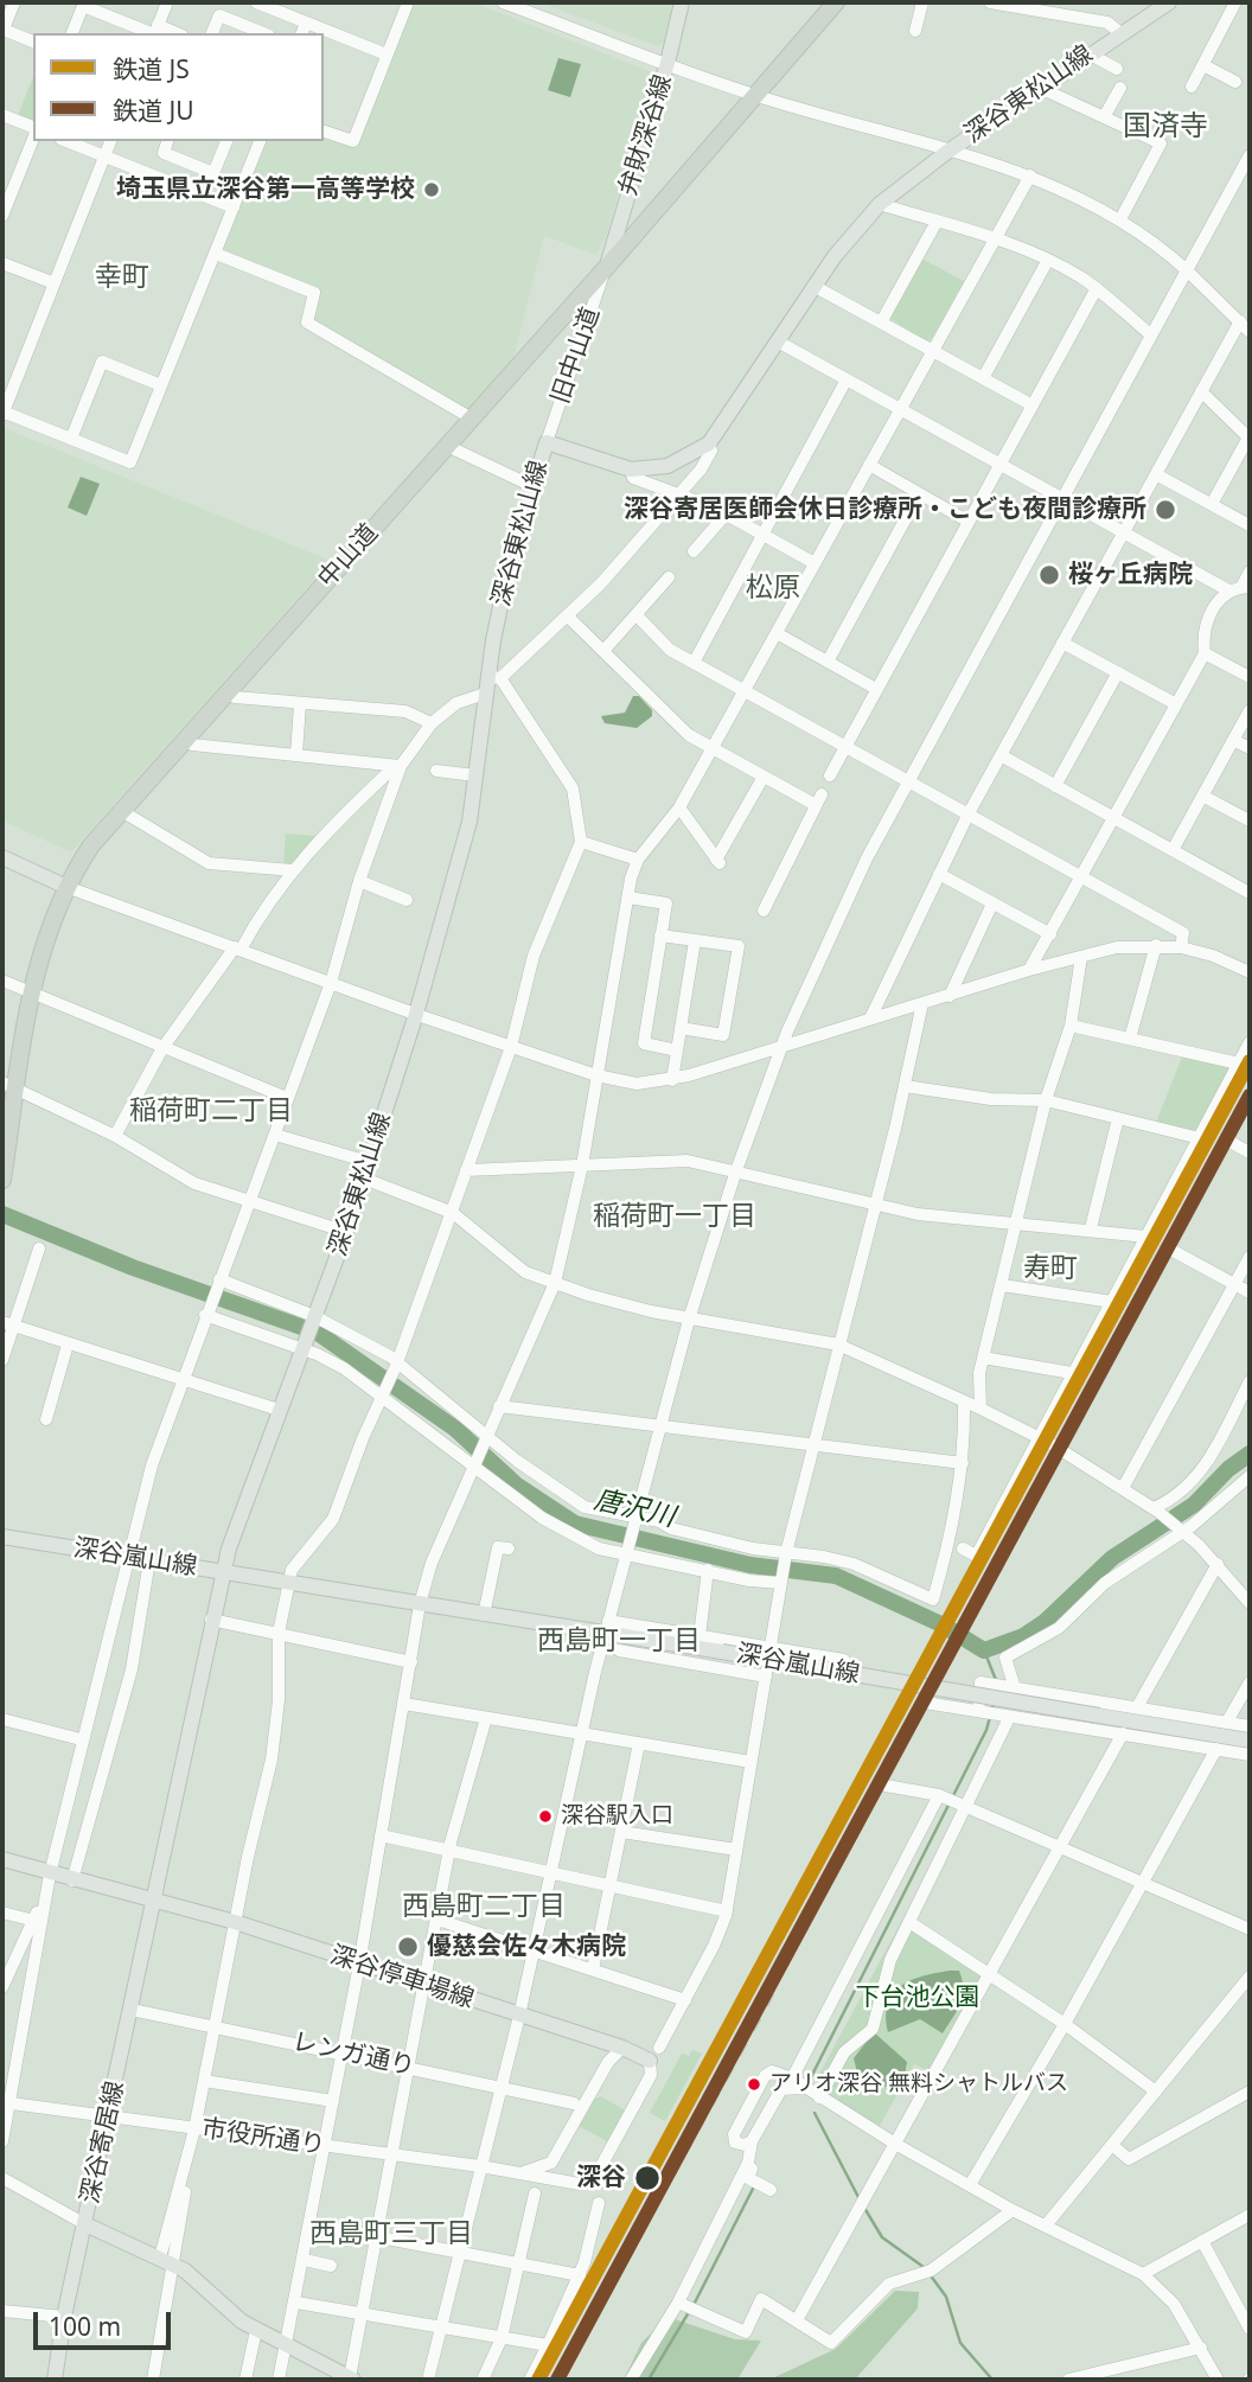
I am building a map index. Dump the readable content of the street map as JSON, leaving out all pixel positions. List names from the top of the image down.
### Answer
{
  "streets": {
    "highway": ["中山道"],
    "main road": [
      "深谷東松山線",
      "弁財深谷線",
      "深谷嵐山線",
      "深谷停車場線",
      "深谷寄居線"
    ],
    "street": ["旧中山道", "レンガ通り", "市役所通り"]
  },
  "crossings": [
    ["深谷東松山線", "旧中山道"],
    ["弁財深谷線", "旧中山道"],
    ["弁財深谷線", "中山道"],
    ["旧中山道", "中山道"],
    ["深谷停車場線", "深谷寄居線"],
    ["レンガ通り", "深谷寄居線"],
    ["市役所通り", "深谷寄居線"]
  ],
  "districts": [
    "国済寺",
    "幸町",
    "松原",
    "稲荷町二丁目",
    "稲荷町一丁目",
    "寿町",
    "西島町一丁目",
    "西島町二丁目",
    "西島町三丁目"
  ],
  "water": ["唐沢川"],
  "parks": ["下台池公園"],
  "places": [
    "埼玉県立深谷第一高等学校",
    "深谷寄居医師会休日診療所・こども夜間診療所",
    "桜ヶ丘病院",
    "深谷駅入口",
    "優慈会佐々木病院",
    "アリオ深谷 無料シャトルバス",
    "深谷"
  ],
  "lines": ["rail line JS", "rail line JU"],
  "legend": ["鉄道 JS", "鉄道 JU"],
  "scale_bar": "100 m"
}
